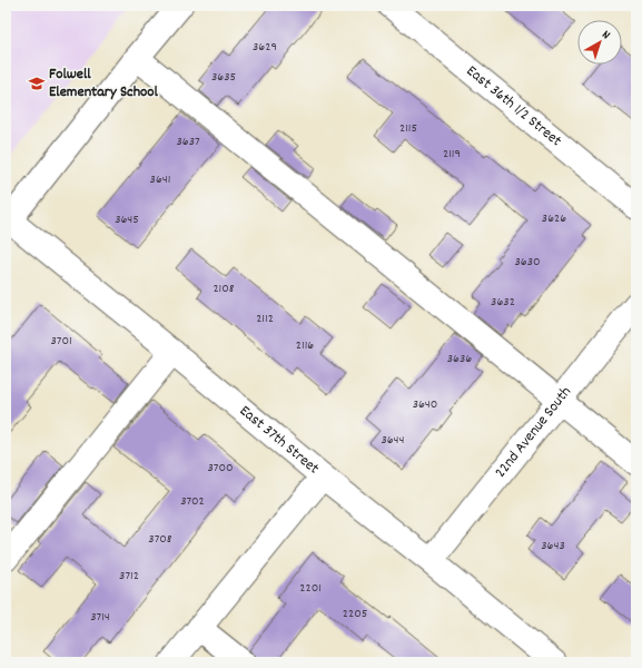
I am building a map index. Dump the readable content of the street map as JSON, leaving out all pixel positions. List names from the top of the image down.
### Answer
{
  "streets": {
    "street": ["East 36th 1/2 Street", "22nd Avenue South", "East 37th Street"]
  },
  "crossings": [
    ["22nd Avenue South", "East 37th Street"]
  ],
  "places": {
    "school or university": ["Folwell Elementary School"]
  },
  "house_numbers": [
    "3629",
    "3635",
    "2115",
    "3637",
    "2119",
    "3641",
    "3626",
    "3645",
    "3630",
    "2108",
    "3632",
    "2112",
    "3701",
    "2116",
    "3636",
    "3640",
    "3644",
    "3700",
    "3702",
    "3708",
    "3643",
    "3712",
    "2201",
    "2205",
    "3714"
  ],
  "north": "top right"
}
